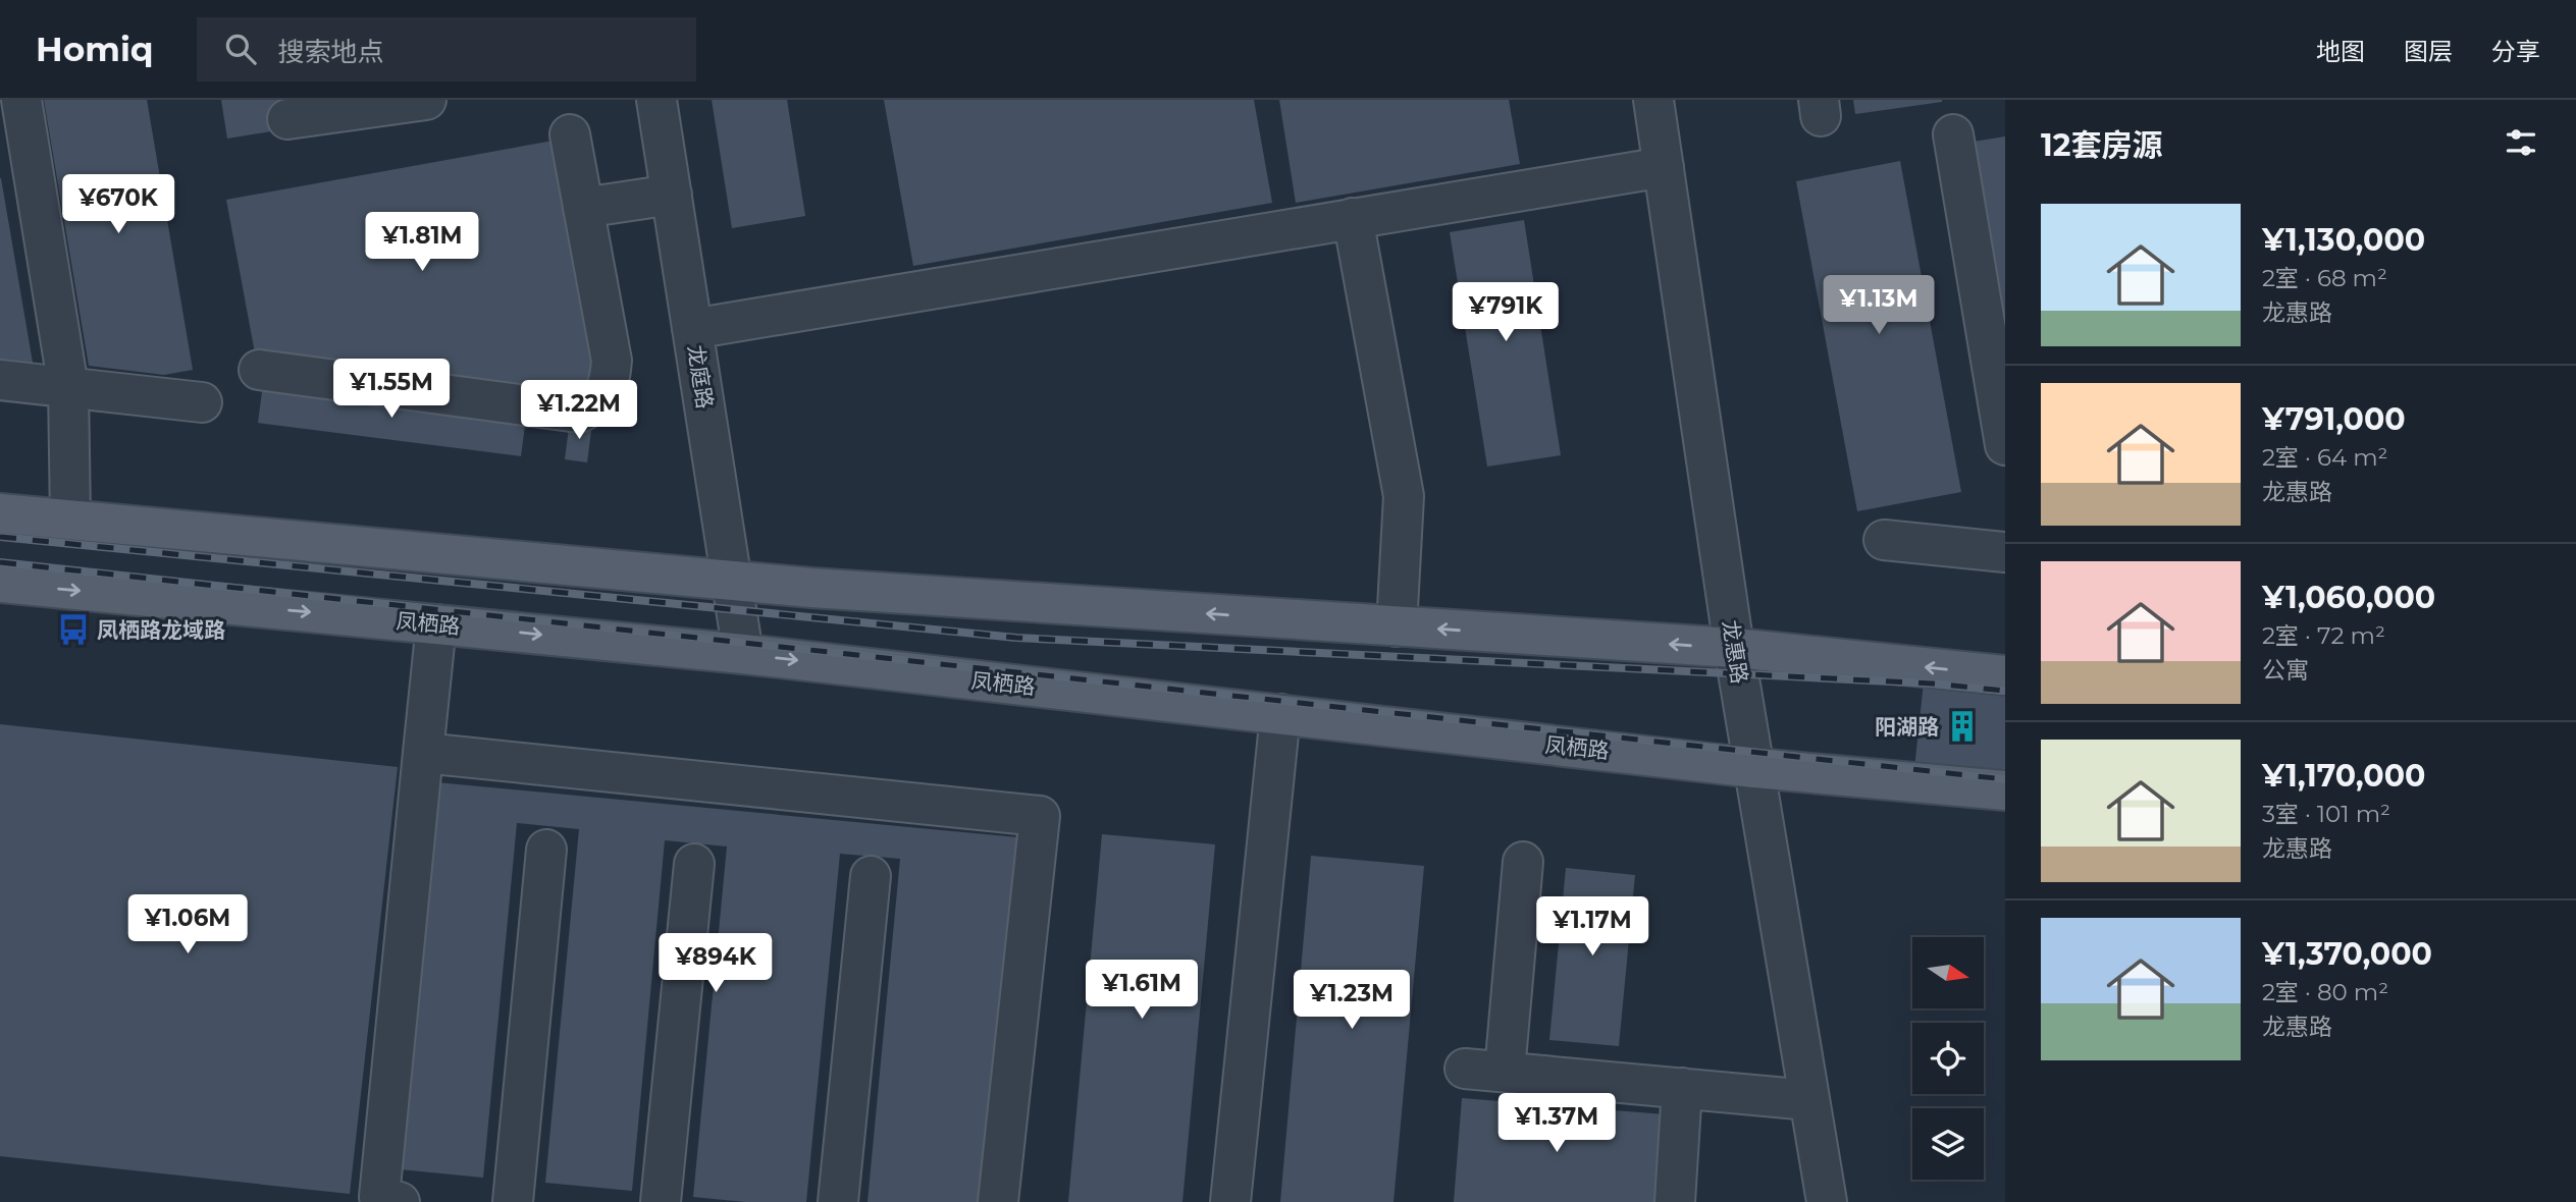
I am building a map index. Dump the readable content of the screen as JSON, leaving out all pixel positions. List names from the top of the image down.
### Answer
{
  "streets": {
    "main road": ["凤栖路"],
    "street": ["龙庭路", "龙惠路"]
  },
  "crossings": [
    ["龙庭路", "凤栖路"],
    ["凤栖路", "龙惠路"]
  ],
  "places": {
    "bus stop": ["凤栖路龙域路"],
    "building": ["阳湖路"]
  },
  "north": "right",
  "page": {
    "header": "Homiq",
    "search": "搜索地点",
    "nav": ["地图", "图层", "分享"],
    "heading": "12套房源",
    "price": [
      "¥670K",
      "¥1.81M",
      "¥1.13M",
      "¥791K",
      "¥1.55M",
      "¥1.22M",
      "¥1.06M",
      "¥1.17M",
      "¥894K",
      "¥1.61M",
      "¥1.23M",
      "¥1.37M"
    ],
    "list": [
      {
        "name": "¥1,130,000",
        "note": "2室 · 68 m² · 龙惠路"
      },
      {
        "name": "¥791,000",
        "note": "2室 · 64 m² · 龙惠路"
      },
      {
        "name": "¥1,060,000",
        "note": "2室 · 72 m² · 公寓"
      },
      {
        "name": "¥1,170,000",
        "note": "3室 · 101 m² · 龙惠路"
      },
      {
        "name": "¥1,370,000",
        "note": "2室 · 80 m² · 龙惠路"
      }
    ]
  }
}
